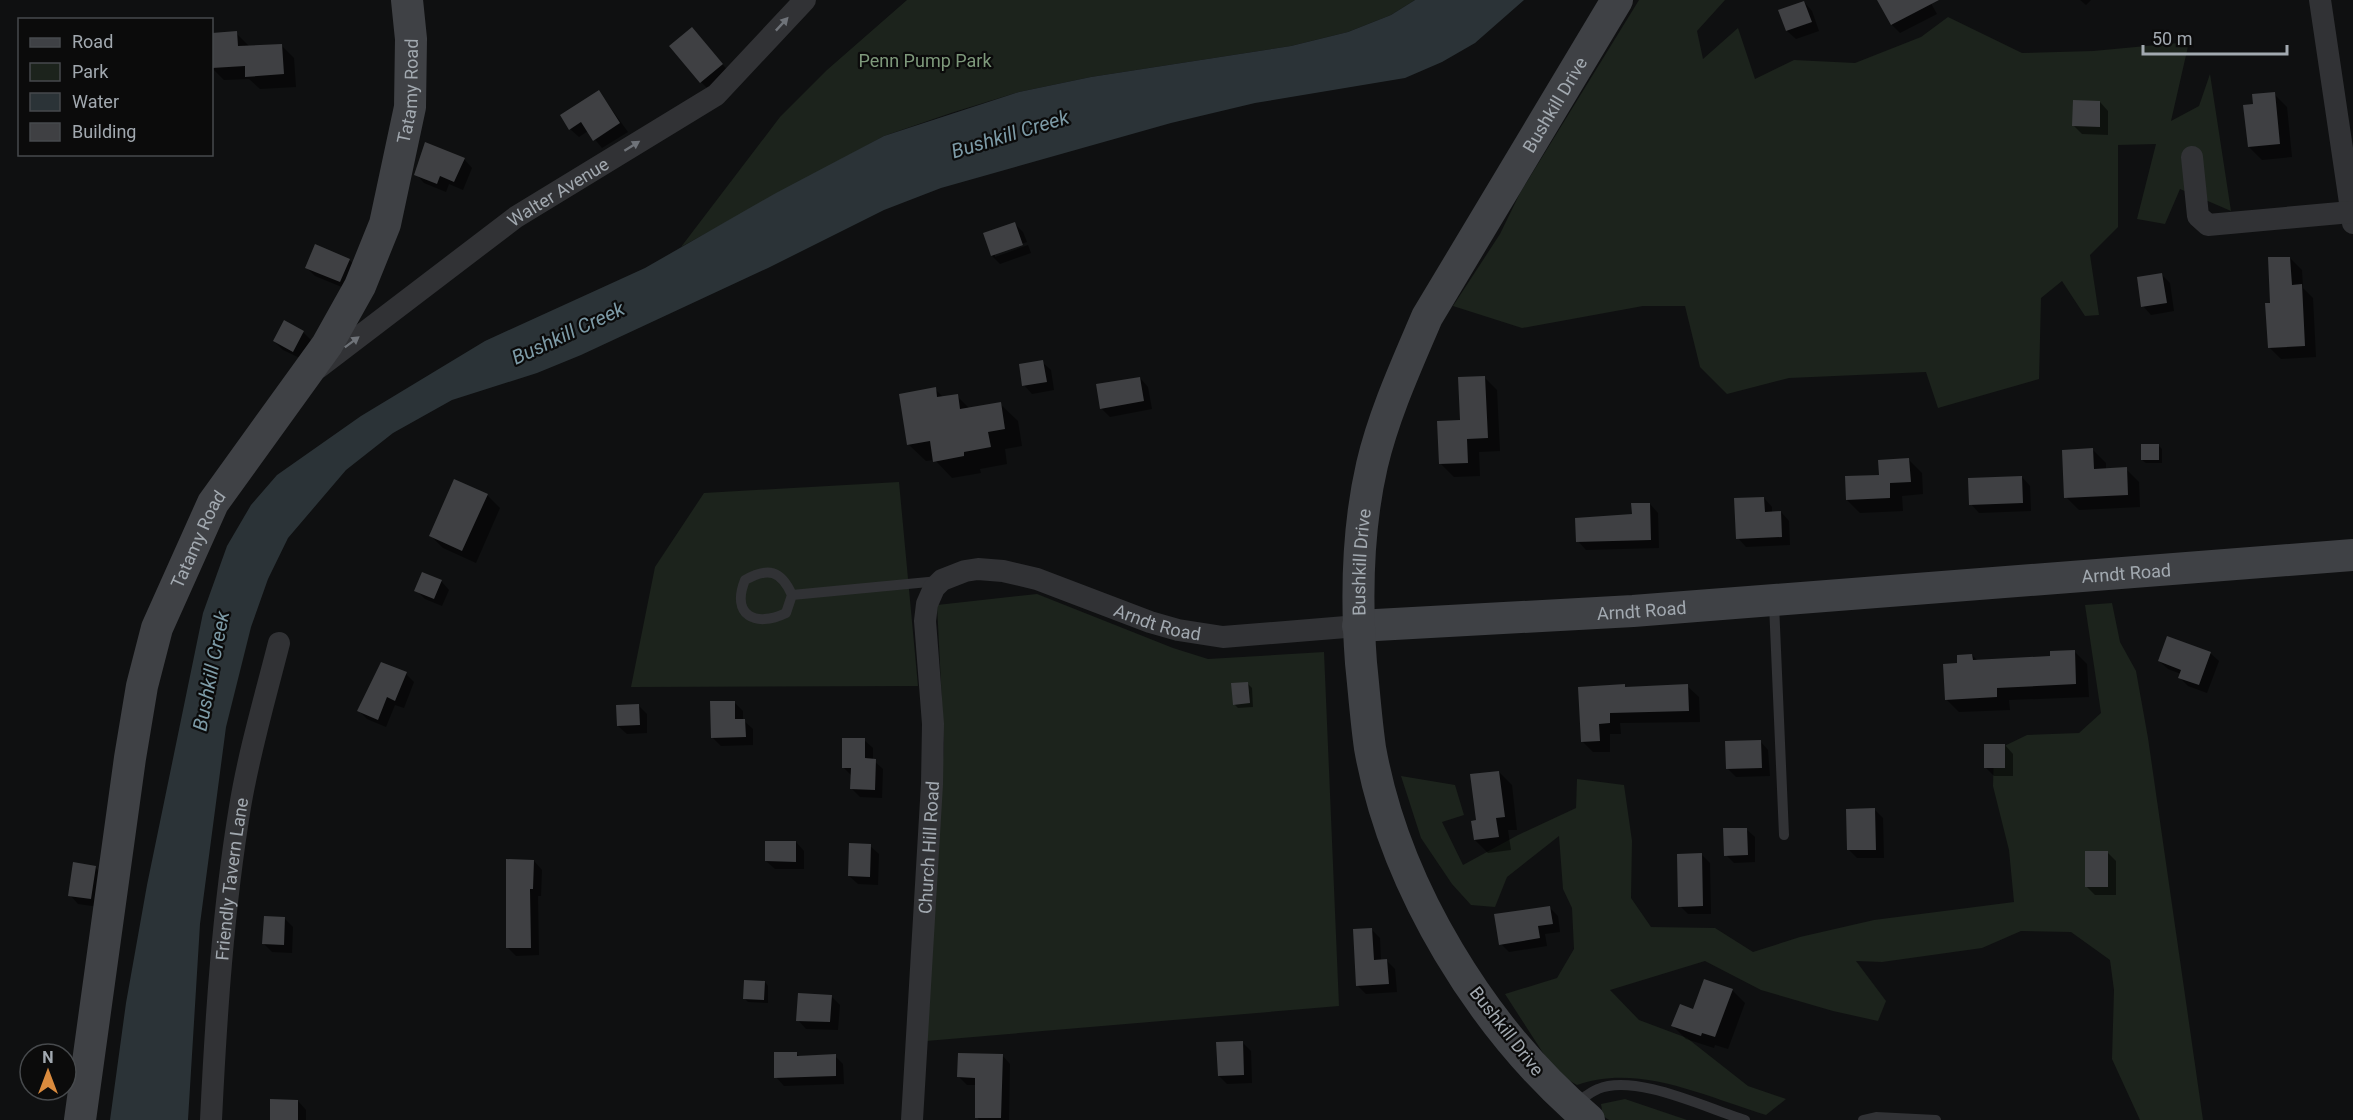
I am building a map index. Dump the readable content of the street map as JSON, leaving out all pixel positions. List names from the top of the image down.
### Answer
{
  "streets": {
    "main road": ["Tatamy Road", "Bushkill Drive", "Arndt Road"],
    "street": ["Walter Avenue", "Church Hill Road", "Friendly Tavern Lane"]
  },
  "crossings": [
    ["Tatamy Road", "Walter Avenue"],
    ["Bushkill Drive", "Arndt Road"],
    ["Arndt Road", "Church Hill Road"]
  ],
  "one_way": ["Walter Avenue"],
  "water": ["Bushkill Creek"],
  "parks": ["Penn Pump Park"],
  "legend": [
    "Road",
    "Park",
    "Water",
    "Building"
  ],
  "scale_bar": "50 m",
  "north": "top"
}
